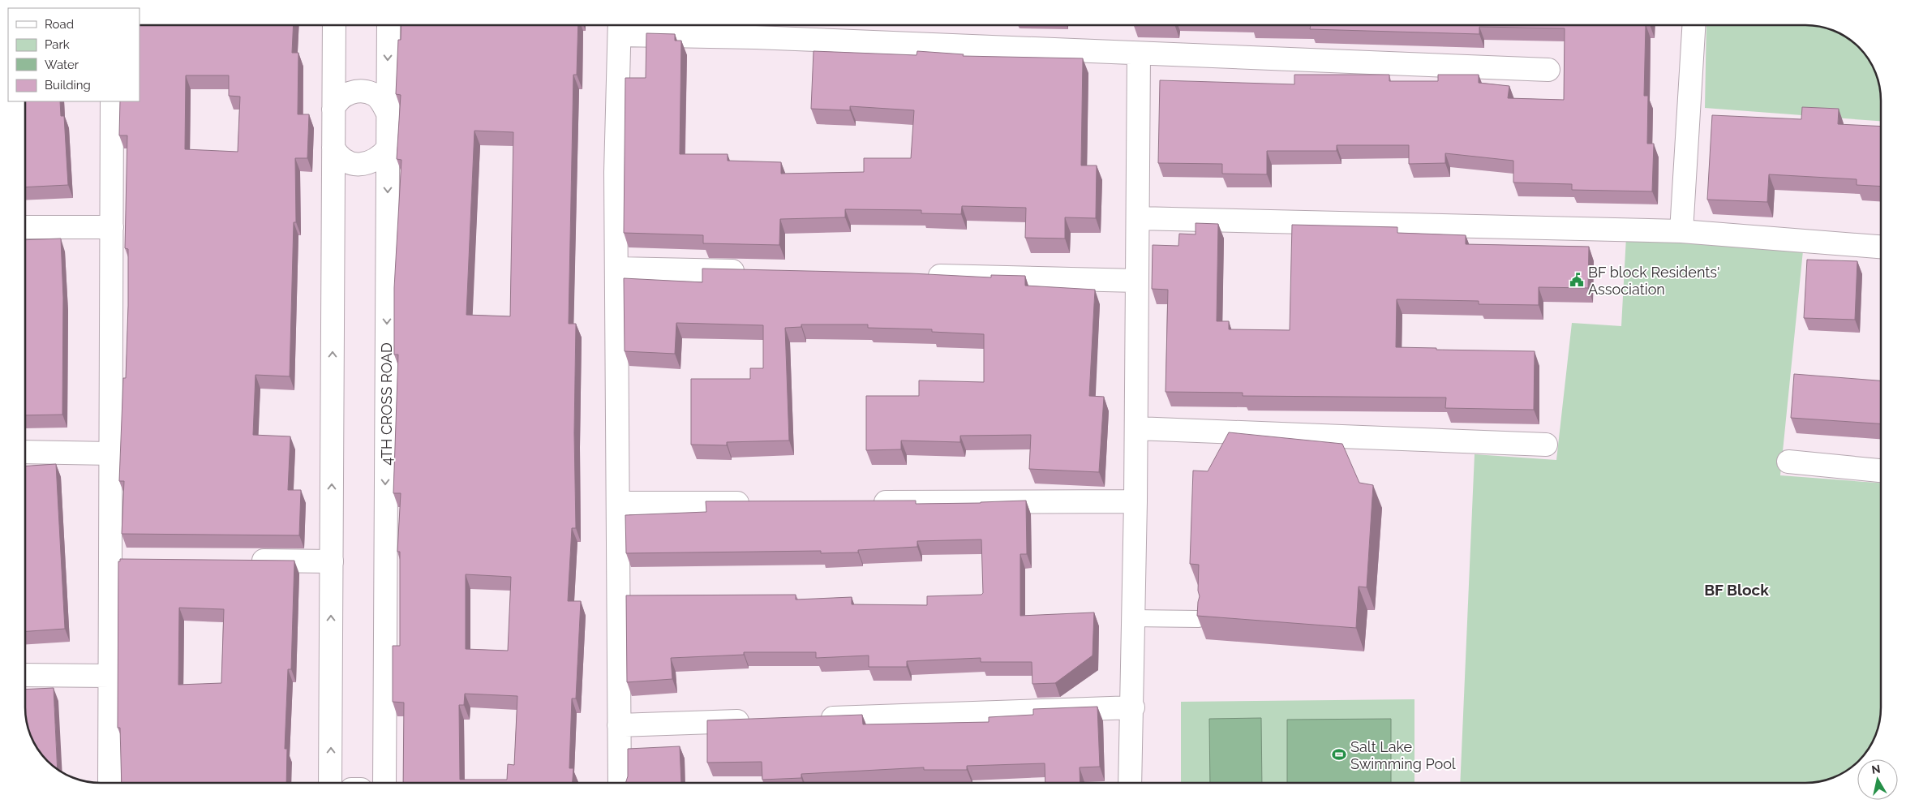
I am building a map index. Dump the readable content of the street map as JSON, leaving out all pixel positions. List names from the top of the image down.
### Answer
{
  "streets": {
    "street": ["4TH CROSS ROAD"]
  },
  "districts": ["BF Block"],
  "places": {
    "public building": ["BF block Residents' Association"],
    "sports": ["Salt Lake Swimming Pool"]
  },
  "legend": [
    "Road",
    "Park",
    "Water",
    "Building"
  ],
  "north": "top"
}
